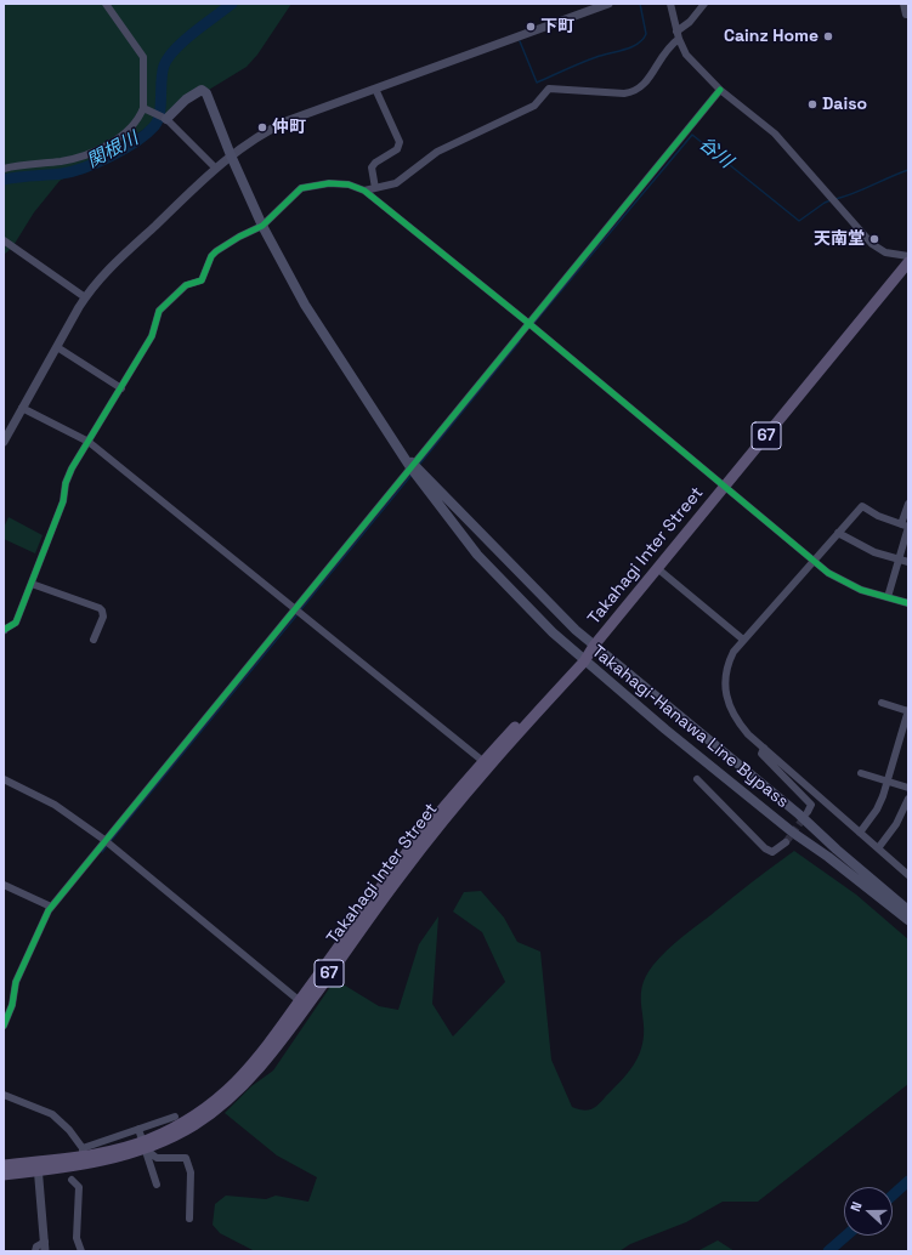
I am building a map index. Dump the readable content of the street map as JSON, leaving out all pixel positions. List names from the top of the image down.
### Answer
{
  "streets": {
    "main road": ["67", "Takahagi Inter Street", "Takahagi-Hanawa Line Bypass"]
  },
  "crossings": [
    ["Takahagi Inter Street", "Takahagi-Hanawa Line Bypass"]
  ],
  "water": ["関根川", "谷川"],
  "places": [
    "下町",
    "Cainz Home",
    "Daiso",
    "仲町",
    "天南堂"
  ],
  "north": "left"
}
